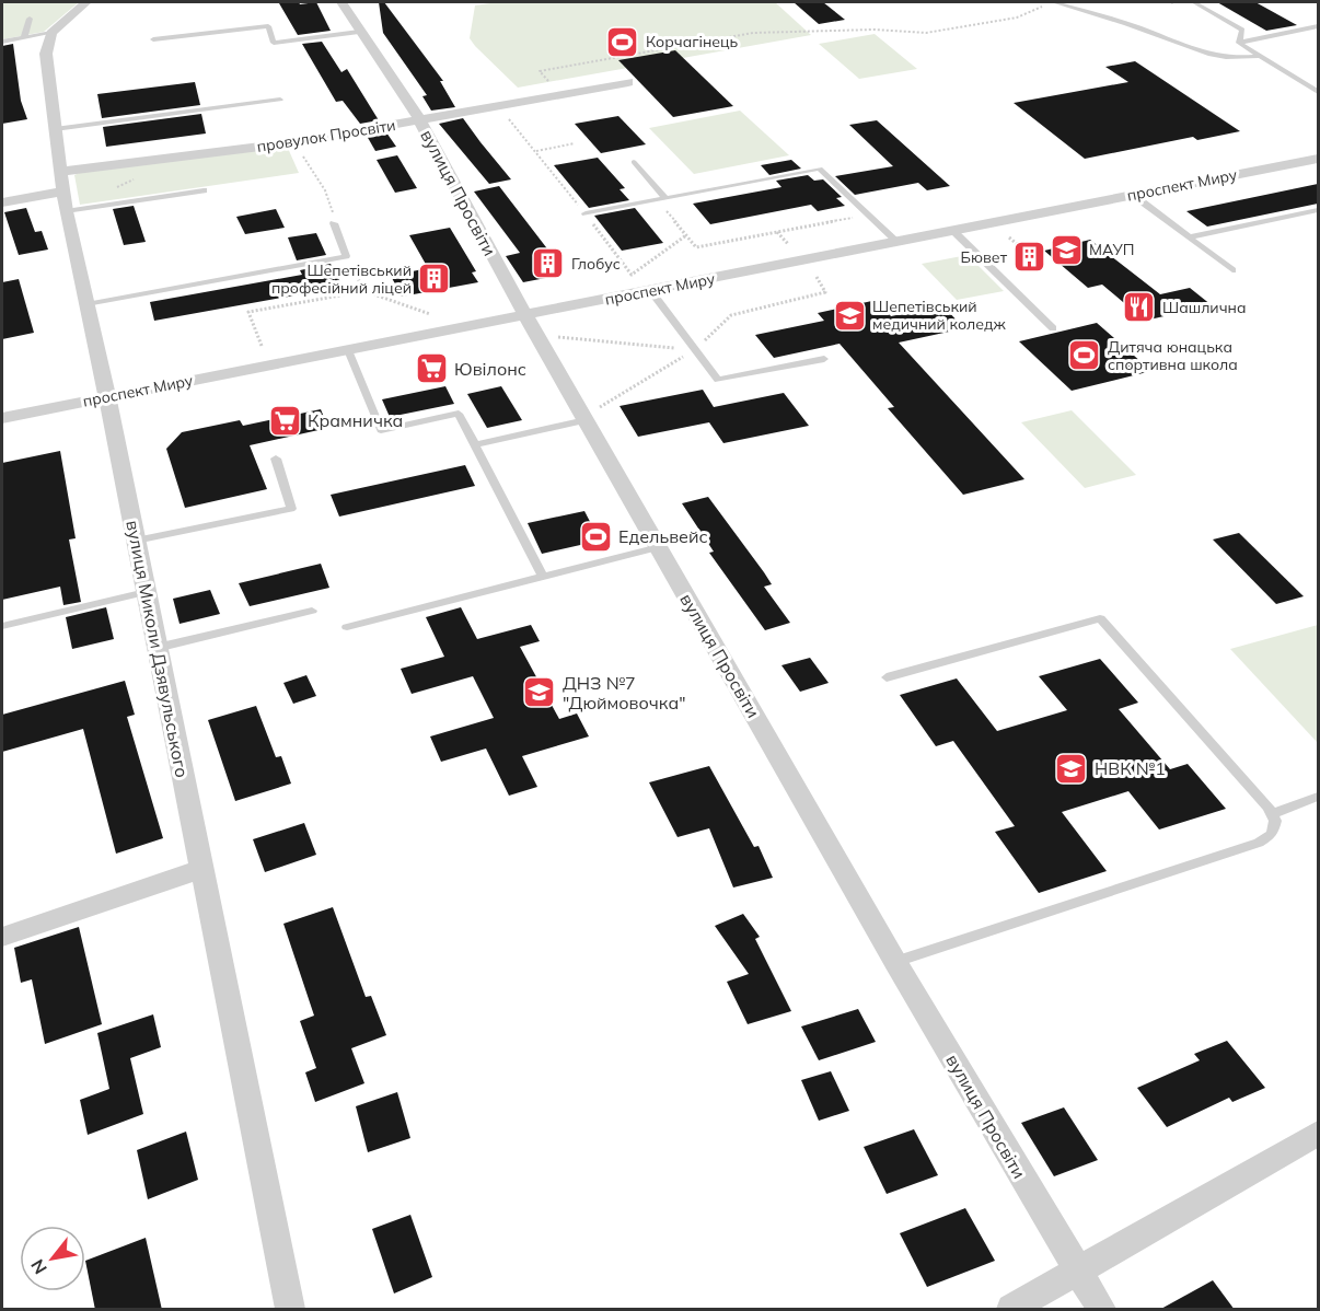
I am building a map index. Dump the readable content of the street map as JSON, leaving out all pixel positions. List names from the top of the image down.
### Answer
{
  "streets": {
    "street": [
      "провулок Просвіти",
      "проспект Миру",
      "вулиця Просвіти",
      "вулиця Миколи Дзявульського"
    ]
  },
  "crossings": [
    ["провулок Просвіти", "вулиця Просвіти"],
    ["провулок Просвіти", "вулиця Миколи Дзявульського"],
    ["проспект Миру", "вулиця Просвіти"],
    ["проспект Миру", "вулиця Миколи Дзявульського"]
  ],
  "places": {
    "sports": ["Корчагінець", "Дитяча юнацька спортивна школа", "Едельвейс"],
    "school or university": [
      "МАУП",
      "Шепетівський медичний коледж",
      "ДНЗ №7 \"Дюймовочка\"",
      "НВК №1"
    ],
    "building": ["Бювет", "Глобус", "Шепетівський професійний ліцей"],
    "restaurant": ["Шашлична"],
    "supermarket": ["Ювілонс", "Крамничка"]
  },
  "north": "bottom left"
}
